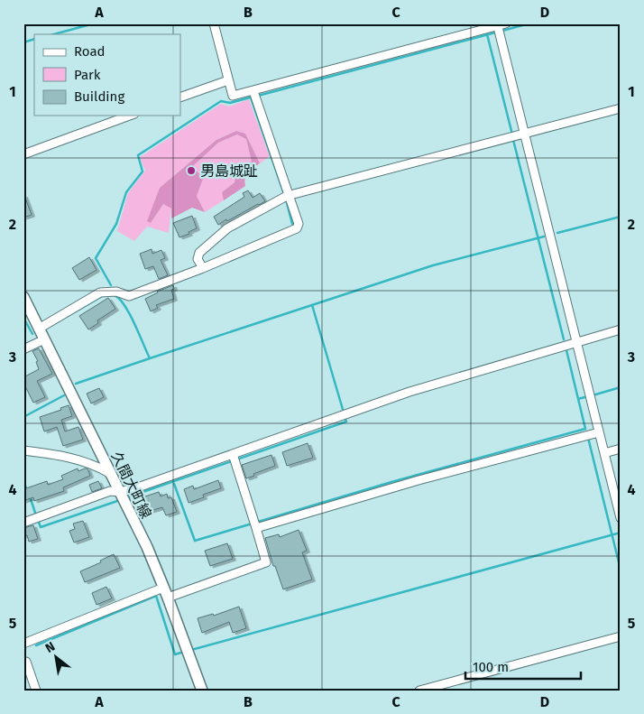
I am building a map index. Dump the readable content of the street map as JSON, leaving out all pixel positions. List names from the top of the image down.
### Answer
{
  "streets": {
    "main road": ["久間大町線"]
  },
  "places": ["男島城趾"],
  "legend": ["Road", "Park", "Building"],
  "scale_bar": "100 m",
  "north": "top left",
  "grid": {
    "columns": [
      "A",
      "B",
      "C",
      "D"
    ],
    "rows": [
      "1",
      "2",
      "3",
      "4",
      "5"
    ]
  }
}
